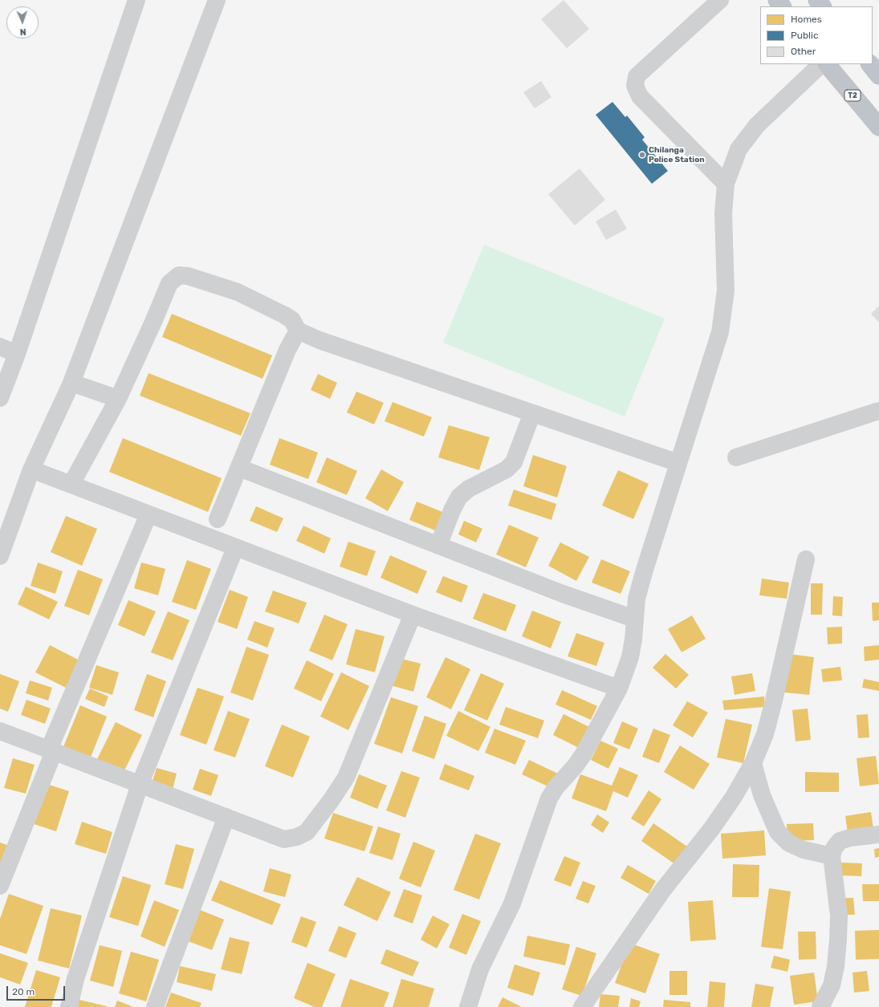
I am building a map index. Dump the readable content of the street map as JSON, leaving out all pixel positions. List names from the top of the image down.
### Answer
{
  "streets": {
    "highway": ["T2"]
  },
  "places": ["Chilanga Police Station"],
  "legend": ["Homes", "Public", "Other"],
  "scale_bar": "20 m",
  "north": "bottom"
}
